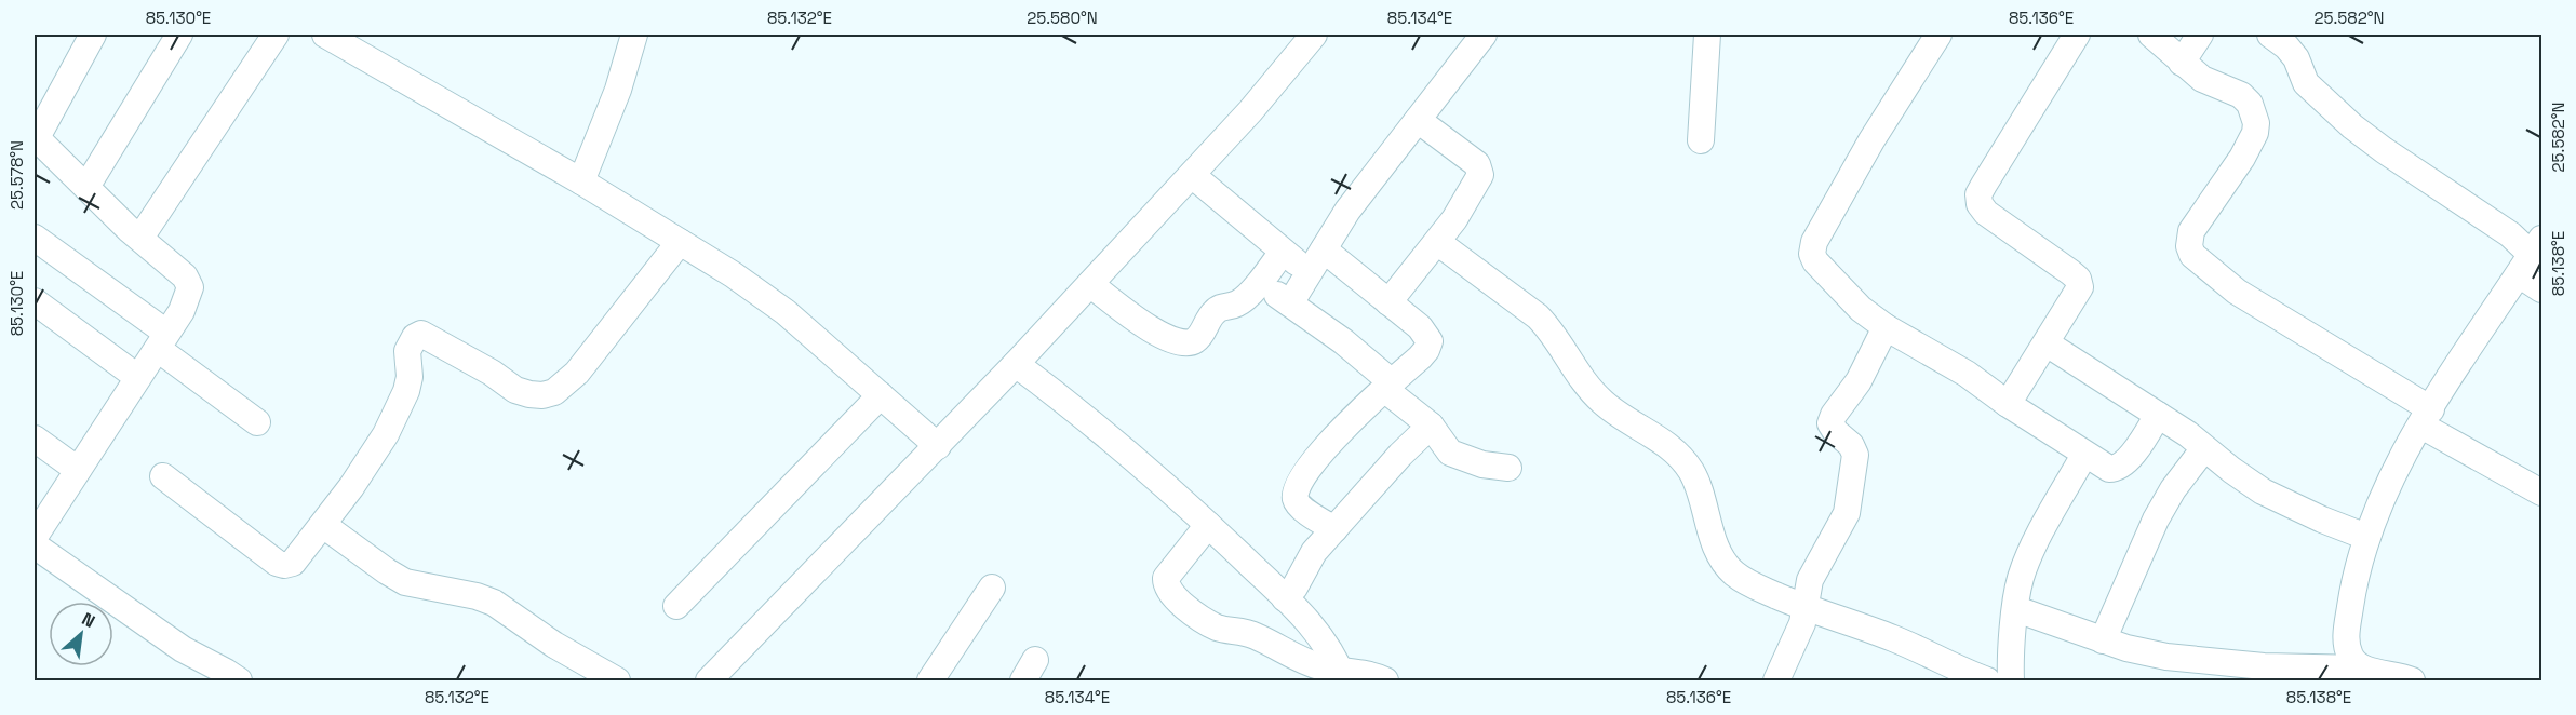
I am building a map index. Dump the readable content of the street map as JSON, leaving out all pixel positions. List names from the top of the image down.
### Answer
{
  "north": "top right",
  "coordinates": [
    "85.130°E",
    "85.132°E",
    "25.580°N",
    "85.134°E",
    "85.136°E",
    "25.582°N",
    "25.578°N",
    "85.138°E"
  ]
}
